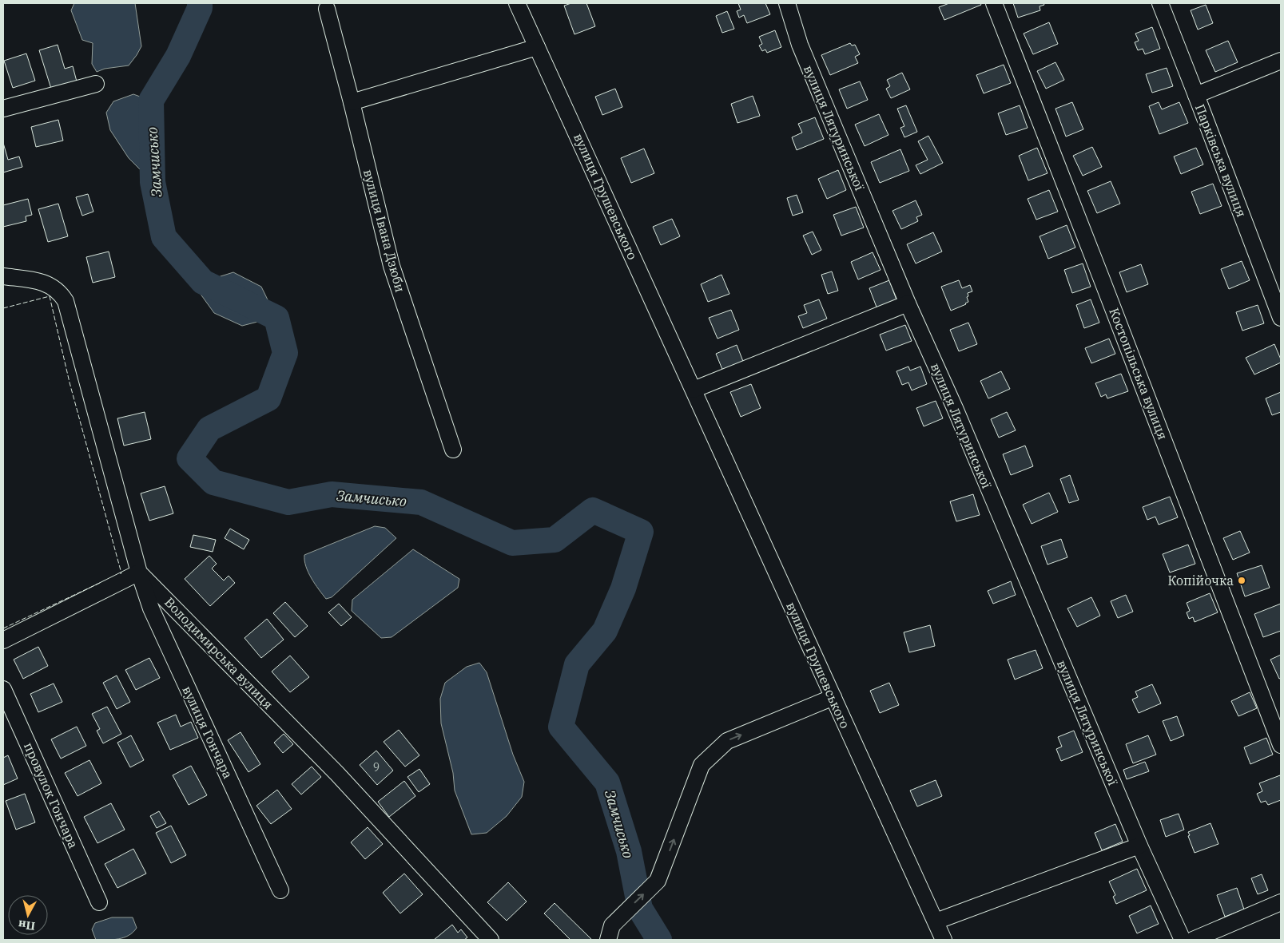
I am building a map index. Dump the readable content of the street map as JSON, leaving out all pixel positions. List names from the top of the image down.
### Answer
{
  "streets": {
    "street": [
      "вулиця Лятуринської",
      "Парківська вулиця",
      "вулиця Грушевського",
      "вулиця Івана Дзюби",
      "Костопільська вулиця",
      "Володимирська вулиця",
      "вулиця Гончара",
      "провулок Гончара"
    ]
  },
  "crossings": [
    ["Володимирська вулиця", "вулиця Гончара"]
  ],
  "water": ["Замчисько"],
  "places": ["Копійочка"],
  "house_numbers": ["9"],
  "north": "bottom"
}
